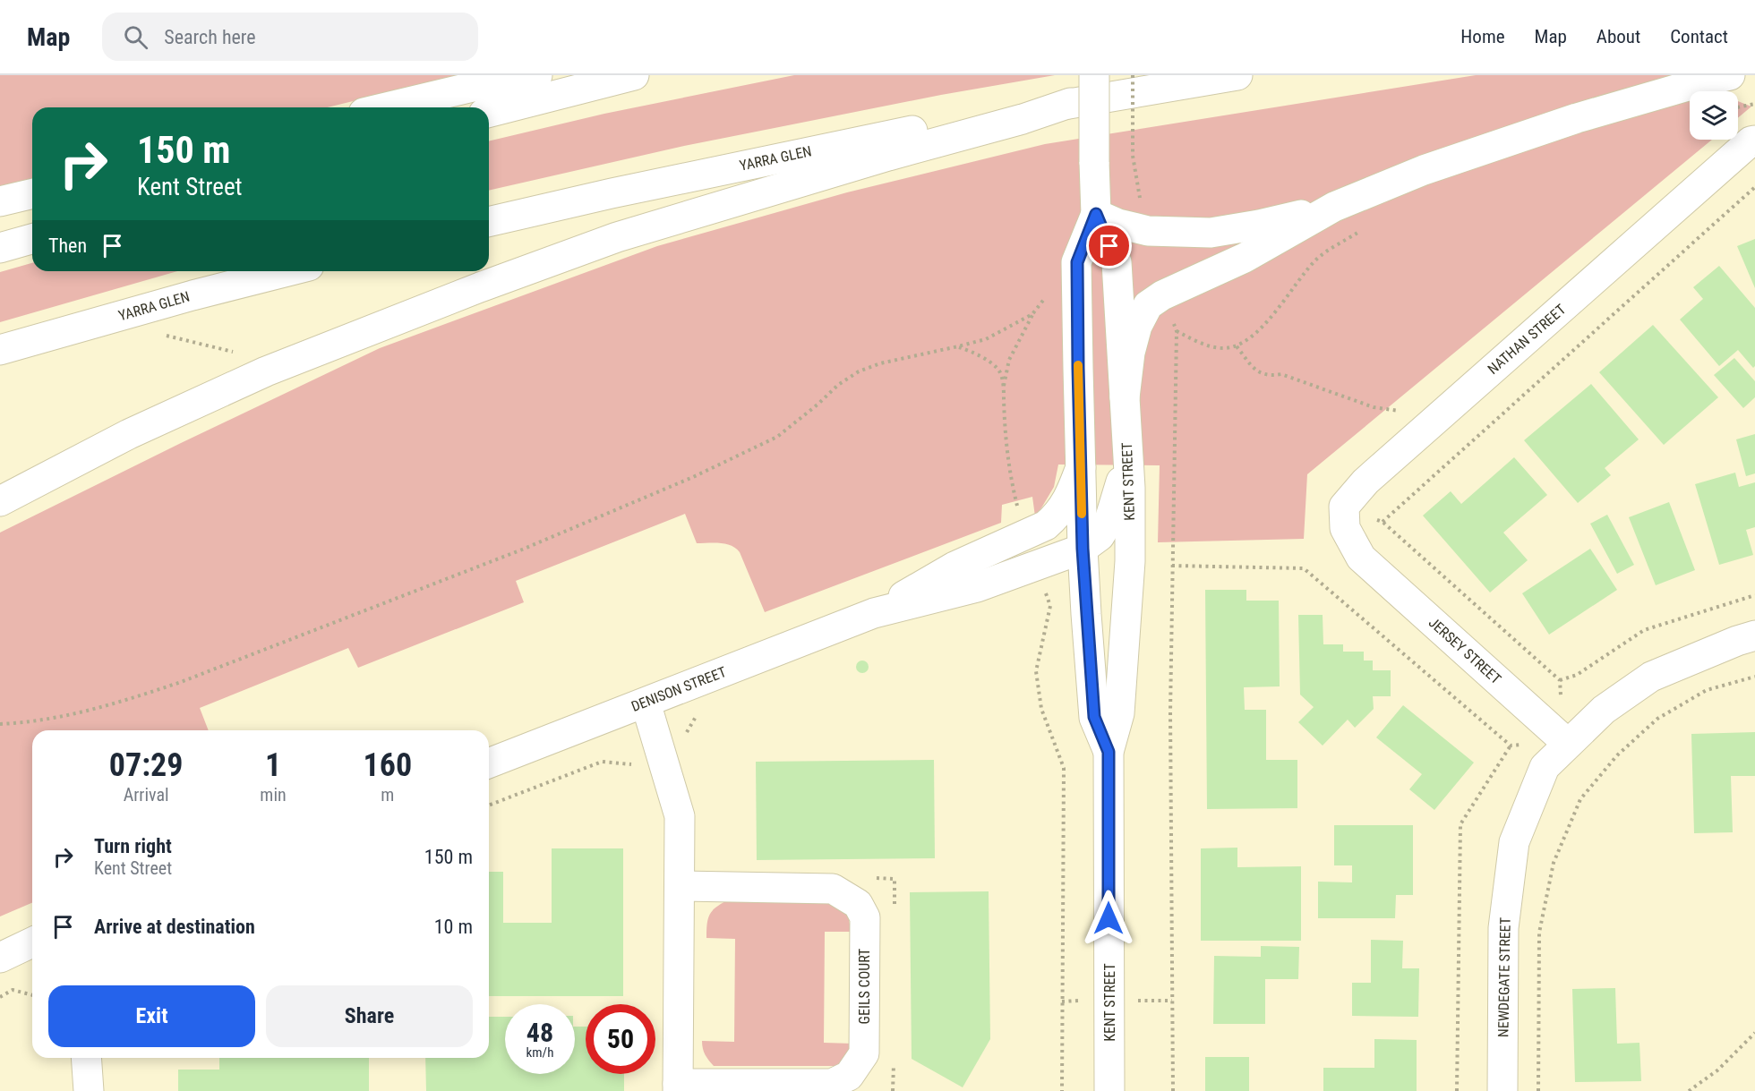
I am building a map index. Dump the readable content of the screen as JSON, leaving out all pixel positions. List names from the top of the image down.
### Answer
{
  "streets": {
    "main road": [
      "YARRA GLEN",
      "NATHAN STREET",
      "KENT STREET",
      "JERSEY STREET",
      "DENISON STREET",
      "NEWDEGATE STREET",
      "GEILS COURT"
    ]
  },
  "crossings": [
    ["NATHAN STREET", "JERSEY STREET"],
    ["KENT STREET", "DENISON STREET"],
    ["JERSEY STREET", "NEWDEGATE STREET"],
    ["DENISON STREET", "GEILS COURT"]
  ],
  "page": {
    "header": "Map",
    "search": "Search here",
    "nav": [
      "Home",
      "Map",
      "About",
      "Contact"
    ],
    "turn": ["150 m", "Kent Street"],
    "then": "Then",
    "eta": [
      "07:29",
      "Arrival",
      "1",
      "min",
      "160",
      "m"
    ],
    "list": [
      {
        "name": "Turn right",
        "note": "Kent Street",
        "value": "150 m"
      },
      {
        "name": "Arrive at destination",
        "value": "10 m"
      }
    ],
    "buttons": ["Exit", "Share"],
    "speed": "48 km/h",
    "limit": "50"
  }
}
